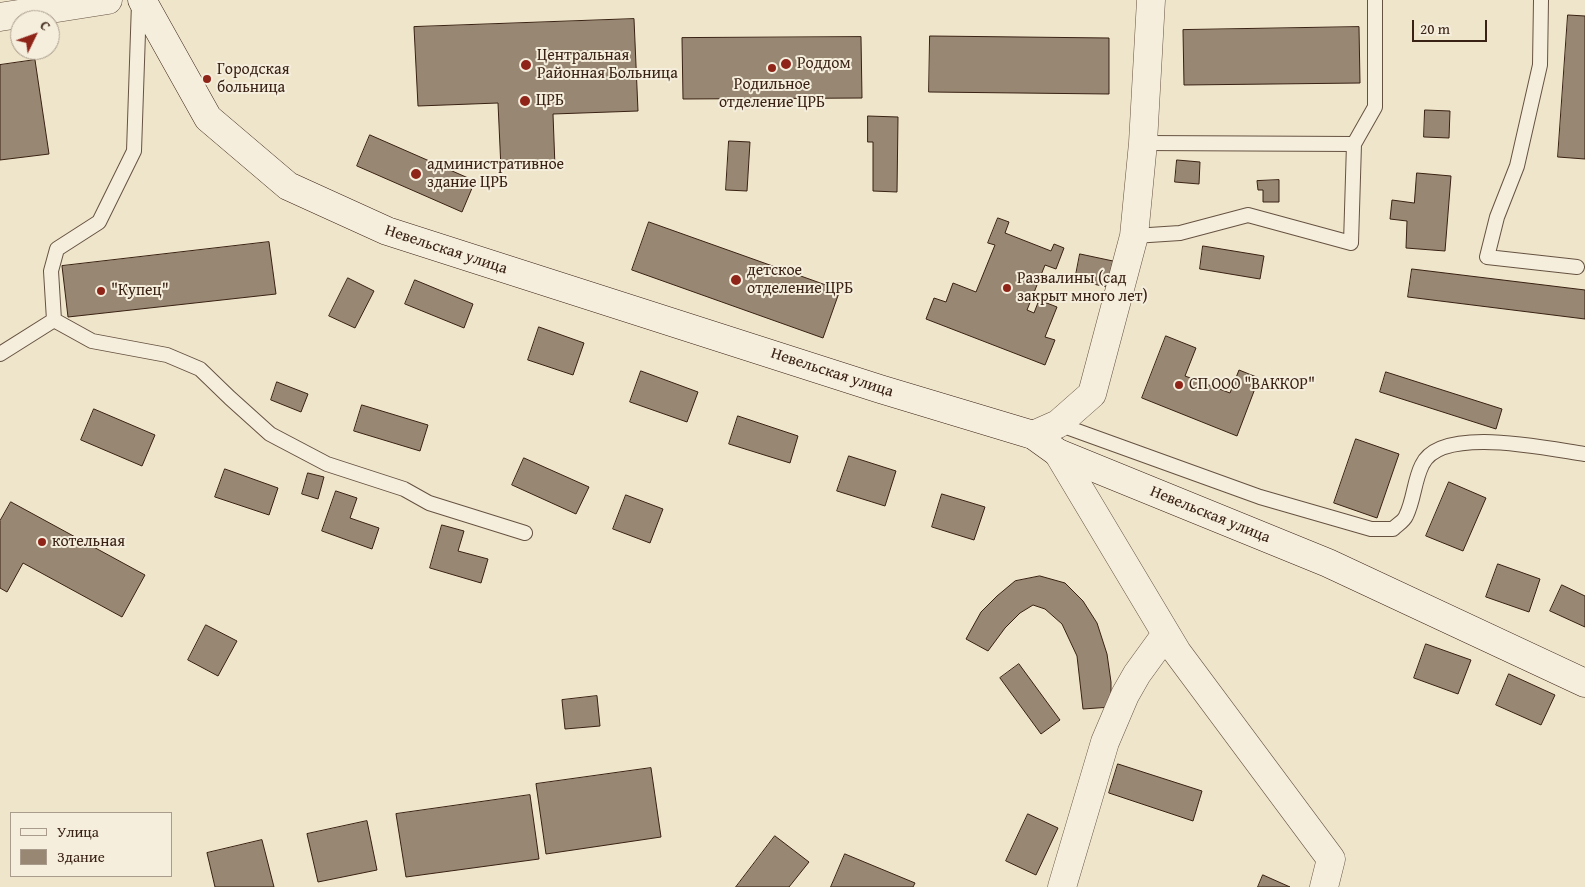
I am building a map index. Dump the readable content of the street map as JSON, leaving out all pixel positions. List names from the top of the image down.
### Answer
{
  "streets": {
    "street": ["Невельская улица"]
  },
  "places": [
    "Роддом",
    "Центральная Районная Больница",
    "Родильное отделение ЦРБ",
    "Городская больница",
    "ЦРБ",
    "административное здание ЦРБ",
    "детское отделение ЦРБ",
    "Развалины (сад закрыт много лет)",
    "\"Купец\"",
    "СП ООО \"ВАККОР\"",
    "котельная"
  ],
  "legend": ["Улица", "Здание"],
  "scale_bar": "20 m",
  "north": "top right"
}
